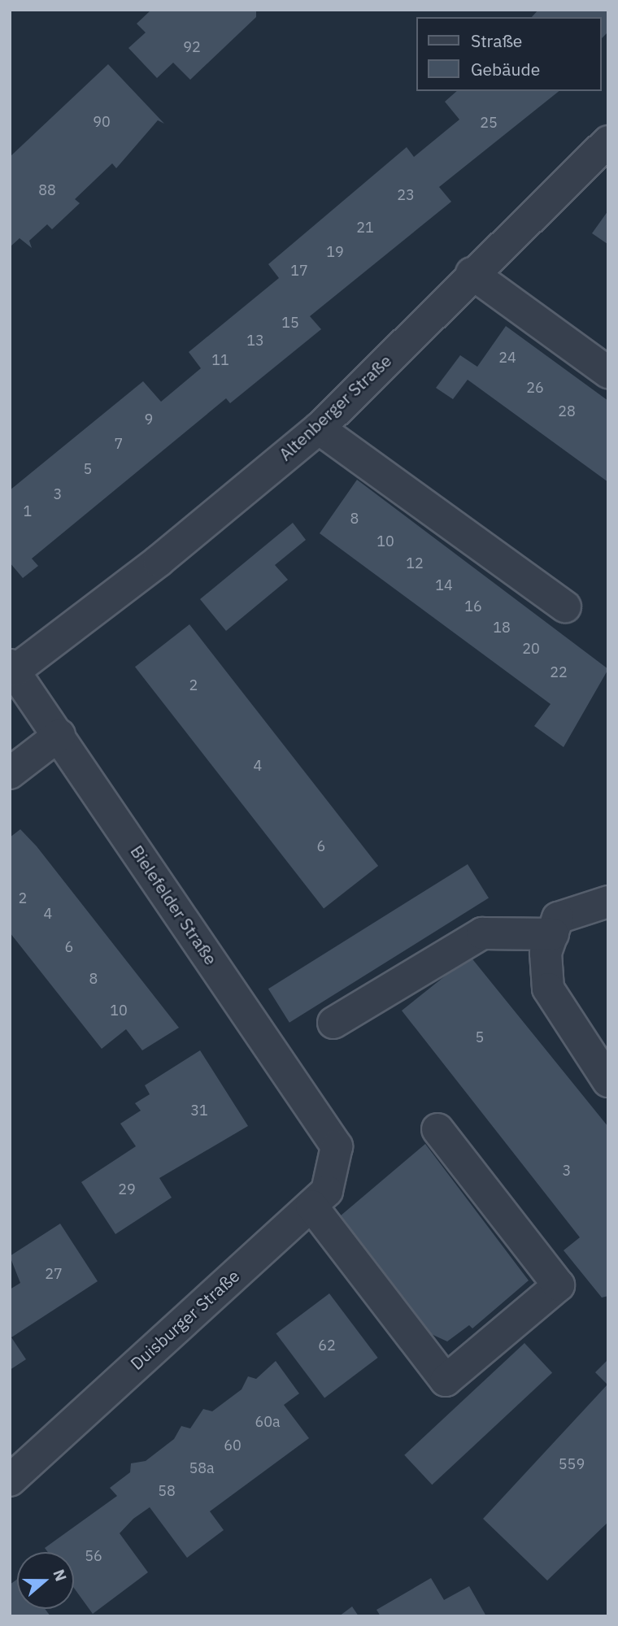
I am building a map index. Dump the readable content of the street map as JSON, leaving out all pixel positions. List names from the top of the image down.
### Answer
{
  "streets": {
    "street": ["Altenberger Straße", "Bielefelder Straße", "Duisburger Straße"]
  },
  "crossings": [
    ["Altenberger Straße", "Bielefelder Straße"],
    ["Bielefelder Straße", "Duisburger Straße"]
  ],
  "house_numbers": [
    "92",
    "90",
    "25",
    "88",
    "23",
    "21",
    "19",
    "17",
    "15",
    "13",
    "24",
    "11",
    "26",
    "28",
    "9",
    "7",
    "5",
    "3",
    "1",
    "8",
    "10",
    "12",
    "14",
    "16",
    "18",
    "20",
    "22",
    "2",
    "4",
    "6",
    "2",
    "4",
    "6",
    "8",
    "10",
    "5",
    "31",
    "3",
    "29",
    "27",
    "62",
    "60a",
    "60",
    "559",
    "58a",
    "58",
    "56"
  ],
  "legend": ["Straße", "Gebäude"],
  "north": "right"
}
